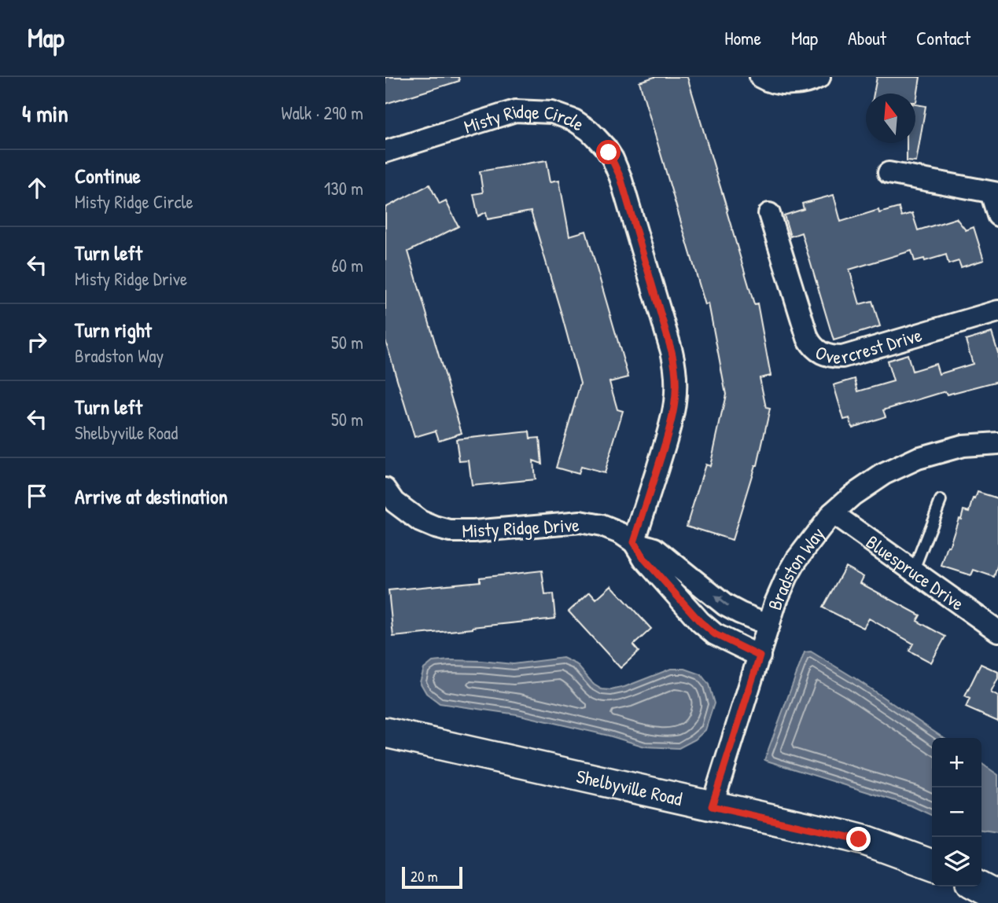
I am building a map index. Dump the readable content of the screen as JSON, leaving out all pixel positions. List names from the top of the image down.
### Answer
{
  "streets": {
    "main road": ["Shelbyville Road"],
    "street": [
      "Misty Ridge Circle",
      "Overcrest Drive",
      "Misty Ridge Drive",
      "Bradston Way",
      "Bluespruce Drive"
    ]
  },
  "crossings": [
    ["Misty Ridge Circle", "Misty Ridge Drive"],
    ["Misty Ridge Drive", "Bradston Way"],
    ["Bradston Way", "Bluespruce Drive"],
    ["Bradston Way", "Shelbyville Road"]
  ],
  "scale_bar": "20 m",
  "north": "top",
  "page": {
    "header": "Map",
    "nav": [
      "Home",
      "Map",
      "About",
      "Contact"
    ],
    "heading": ["4 min", "Walk · 290 m"],
    "list": [
      ["Continue", "Misty Ridge Circle", "130 m"],
      ["Turn left", "Misty Ridge Drive", "60 m"],
      ["Turn right", "Bradston Way", "50 m"],
      ["Turn left", "Shelbyville Road", "50 m"],
      "Arrive at destination"
    ],
    "map_buttons": ["+", "−"],
    "scale": "20 m"
  }
}
